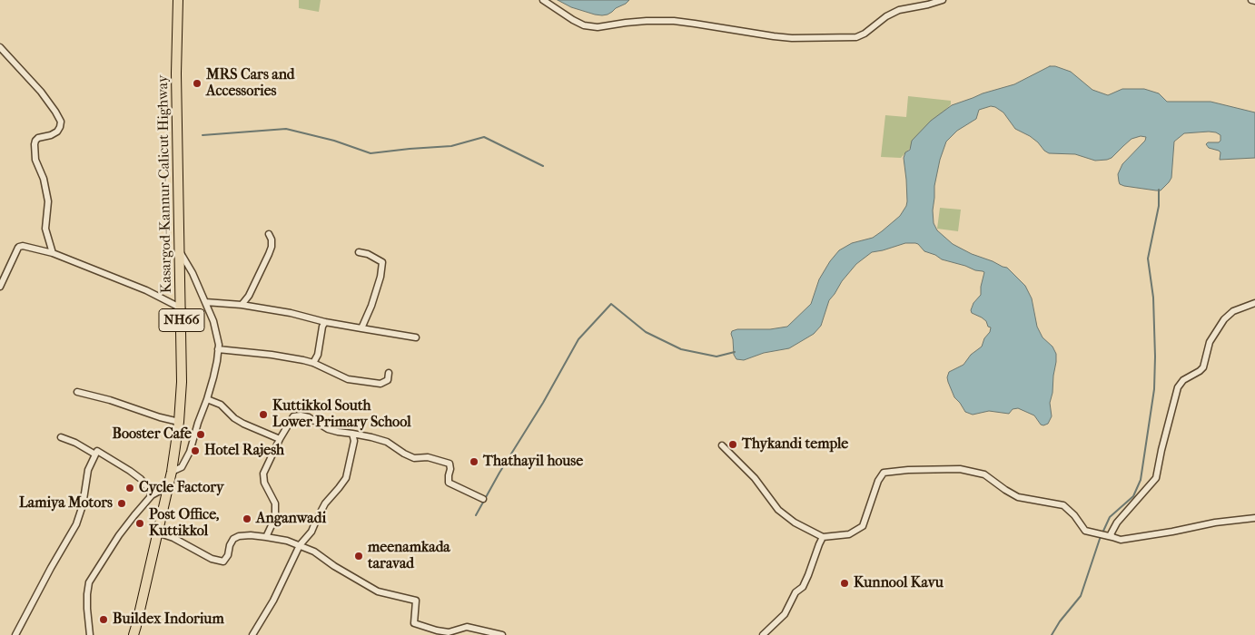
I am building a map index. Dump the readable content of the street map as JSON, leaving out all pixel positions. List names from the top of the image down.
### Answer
{
  "streets": {
    "highway": ["Kasargod-Kannur-Calicut Highway", "NH66"]
  },
  "places": [
    "MRS Cars and Accessories",
    "Kuttikkol South Lower Primary School",
    "Booster Cafe",
    "Thykandi temple",
    "Hotel Rajesh",
    "Thathayil house",
    "Cycle Factory",
    "Lamiya Motors",
    "Anganwadi",
    "Post Office, Kuttikkol",
    "meenamkada taravad",
    "Kunnool Kavu",
    "Buildex Indorium"
  ]
}
